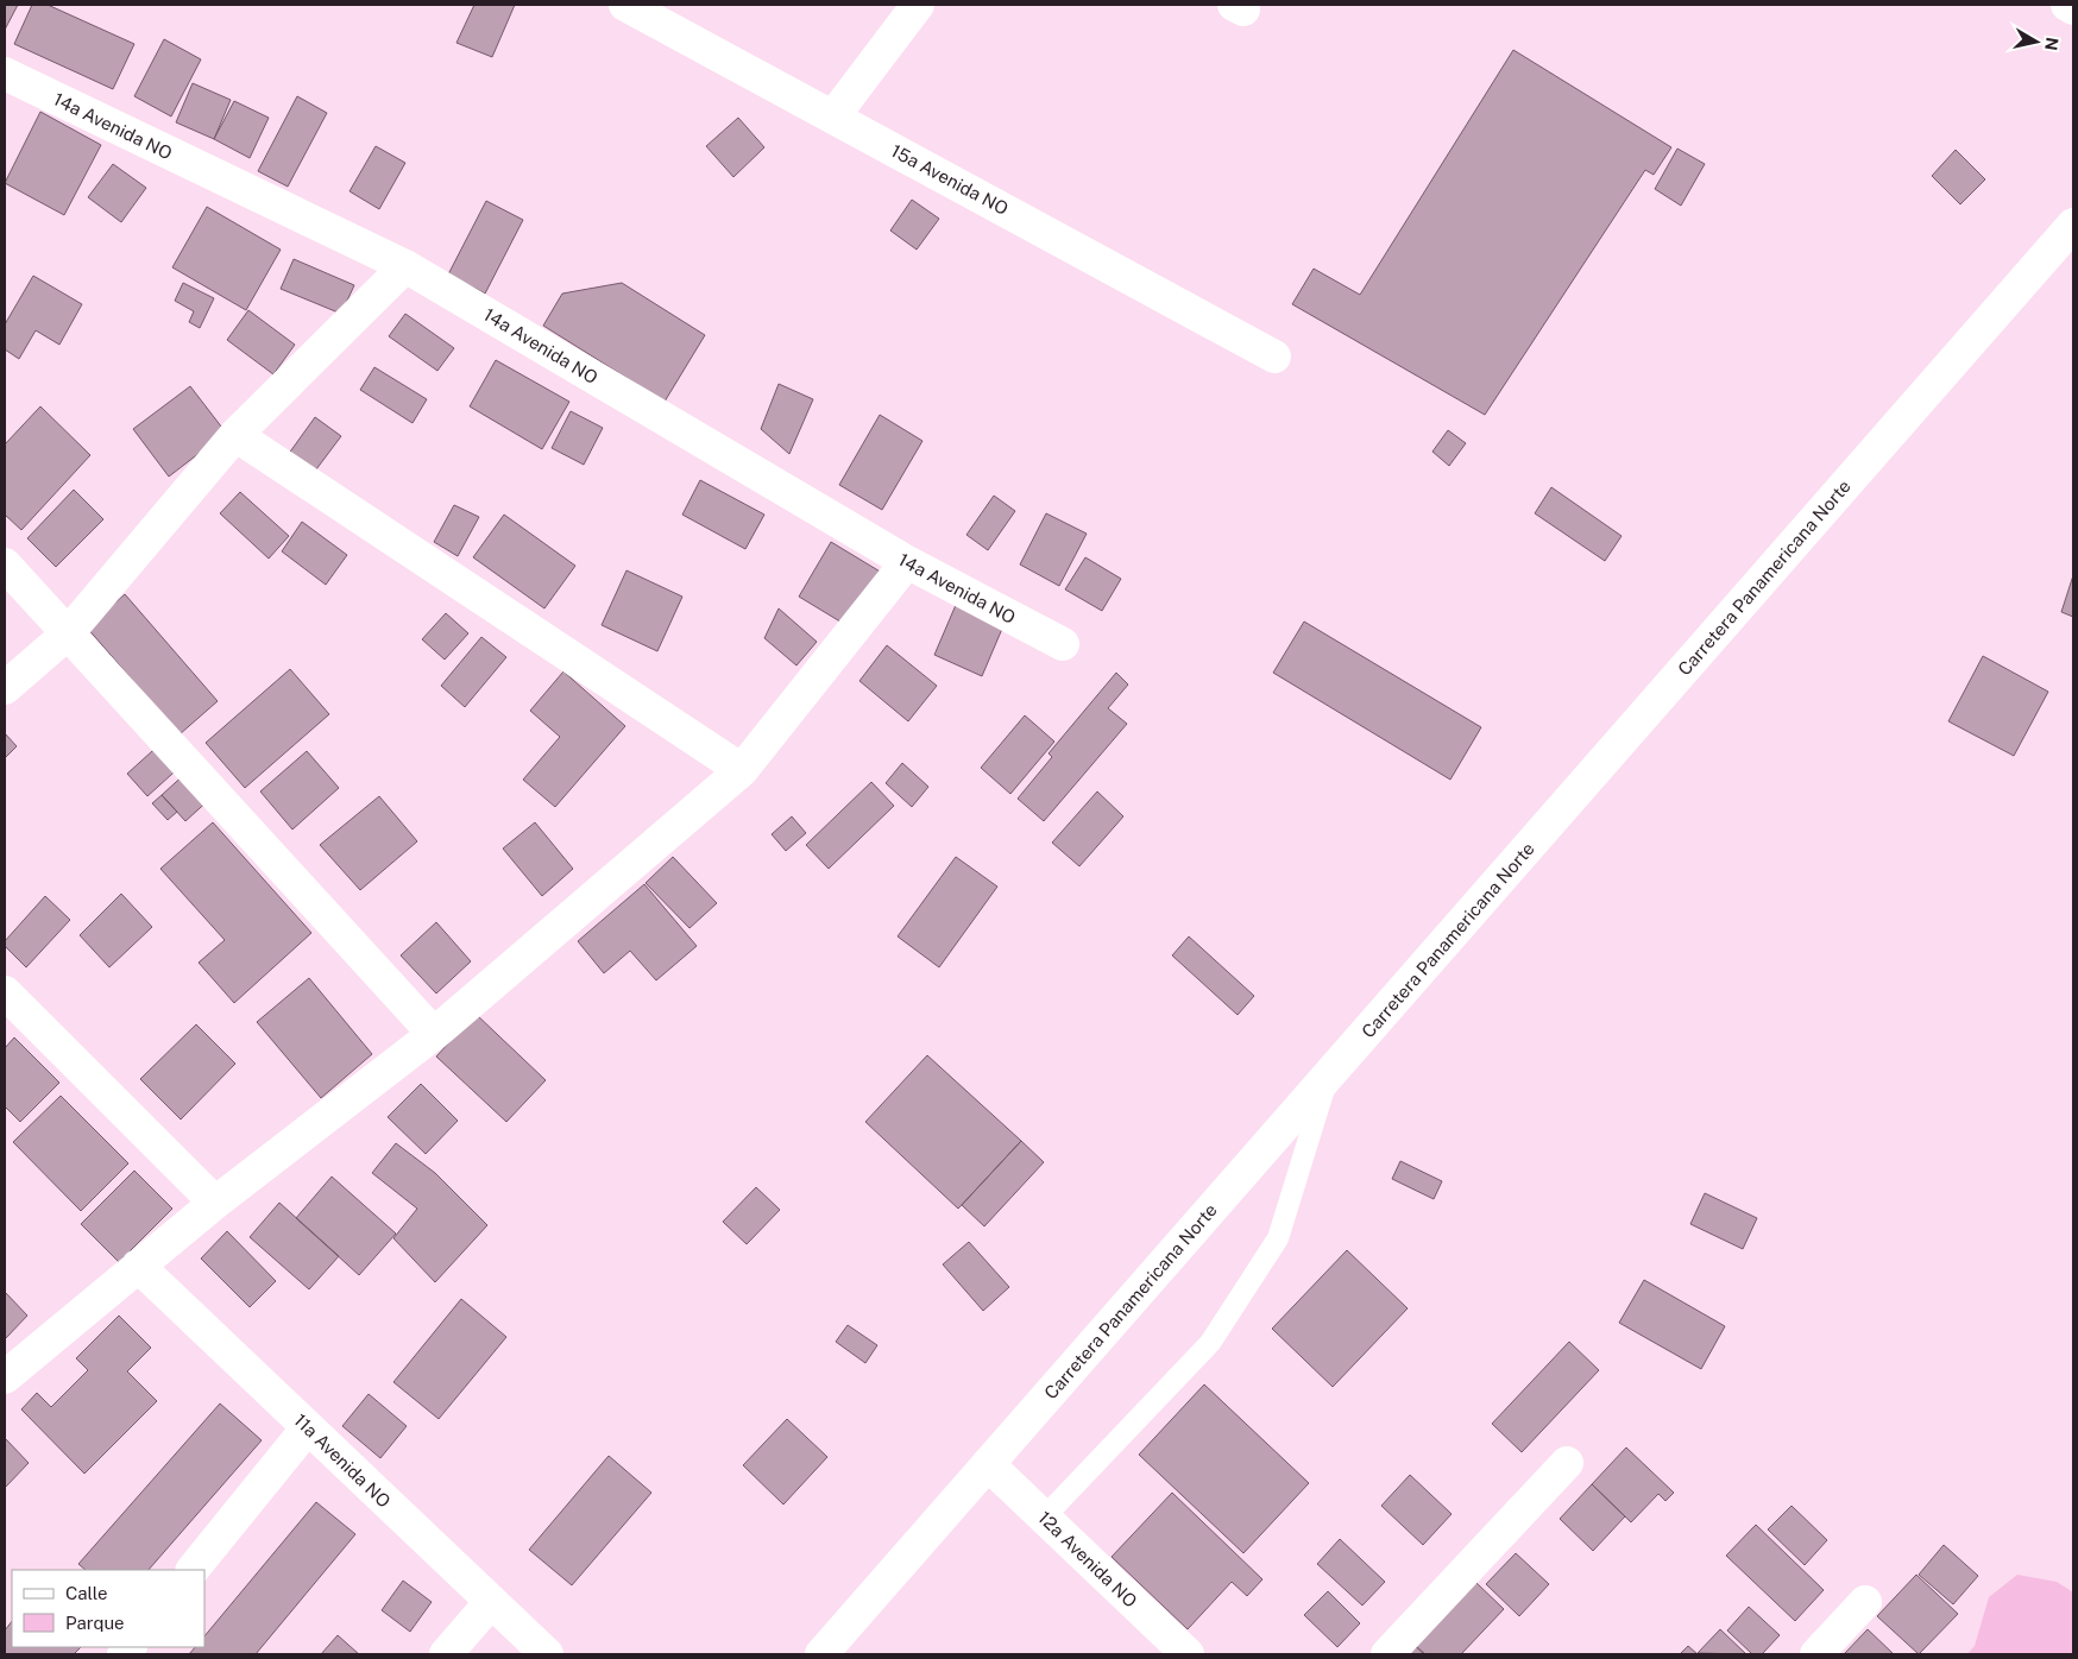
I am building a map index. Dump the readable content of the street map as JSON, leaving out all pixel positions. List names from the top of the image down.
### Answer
{
  "streets": {
    "main road": [
      "14a Avenida NO",
      "15a Avenida NO",
      "Carretera Panamericana Norte",
      "11a Avenida NO",
      "12a Avenida NO"
    ]
  },
  "crossings": [
    ["Carretera Panamericana Norte", "12a Avenida NO"]
  ],
  "legend": ["Calle", "Parque"],
  "north": "right"
}
